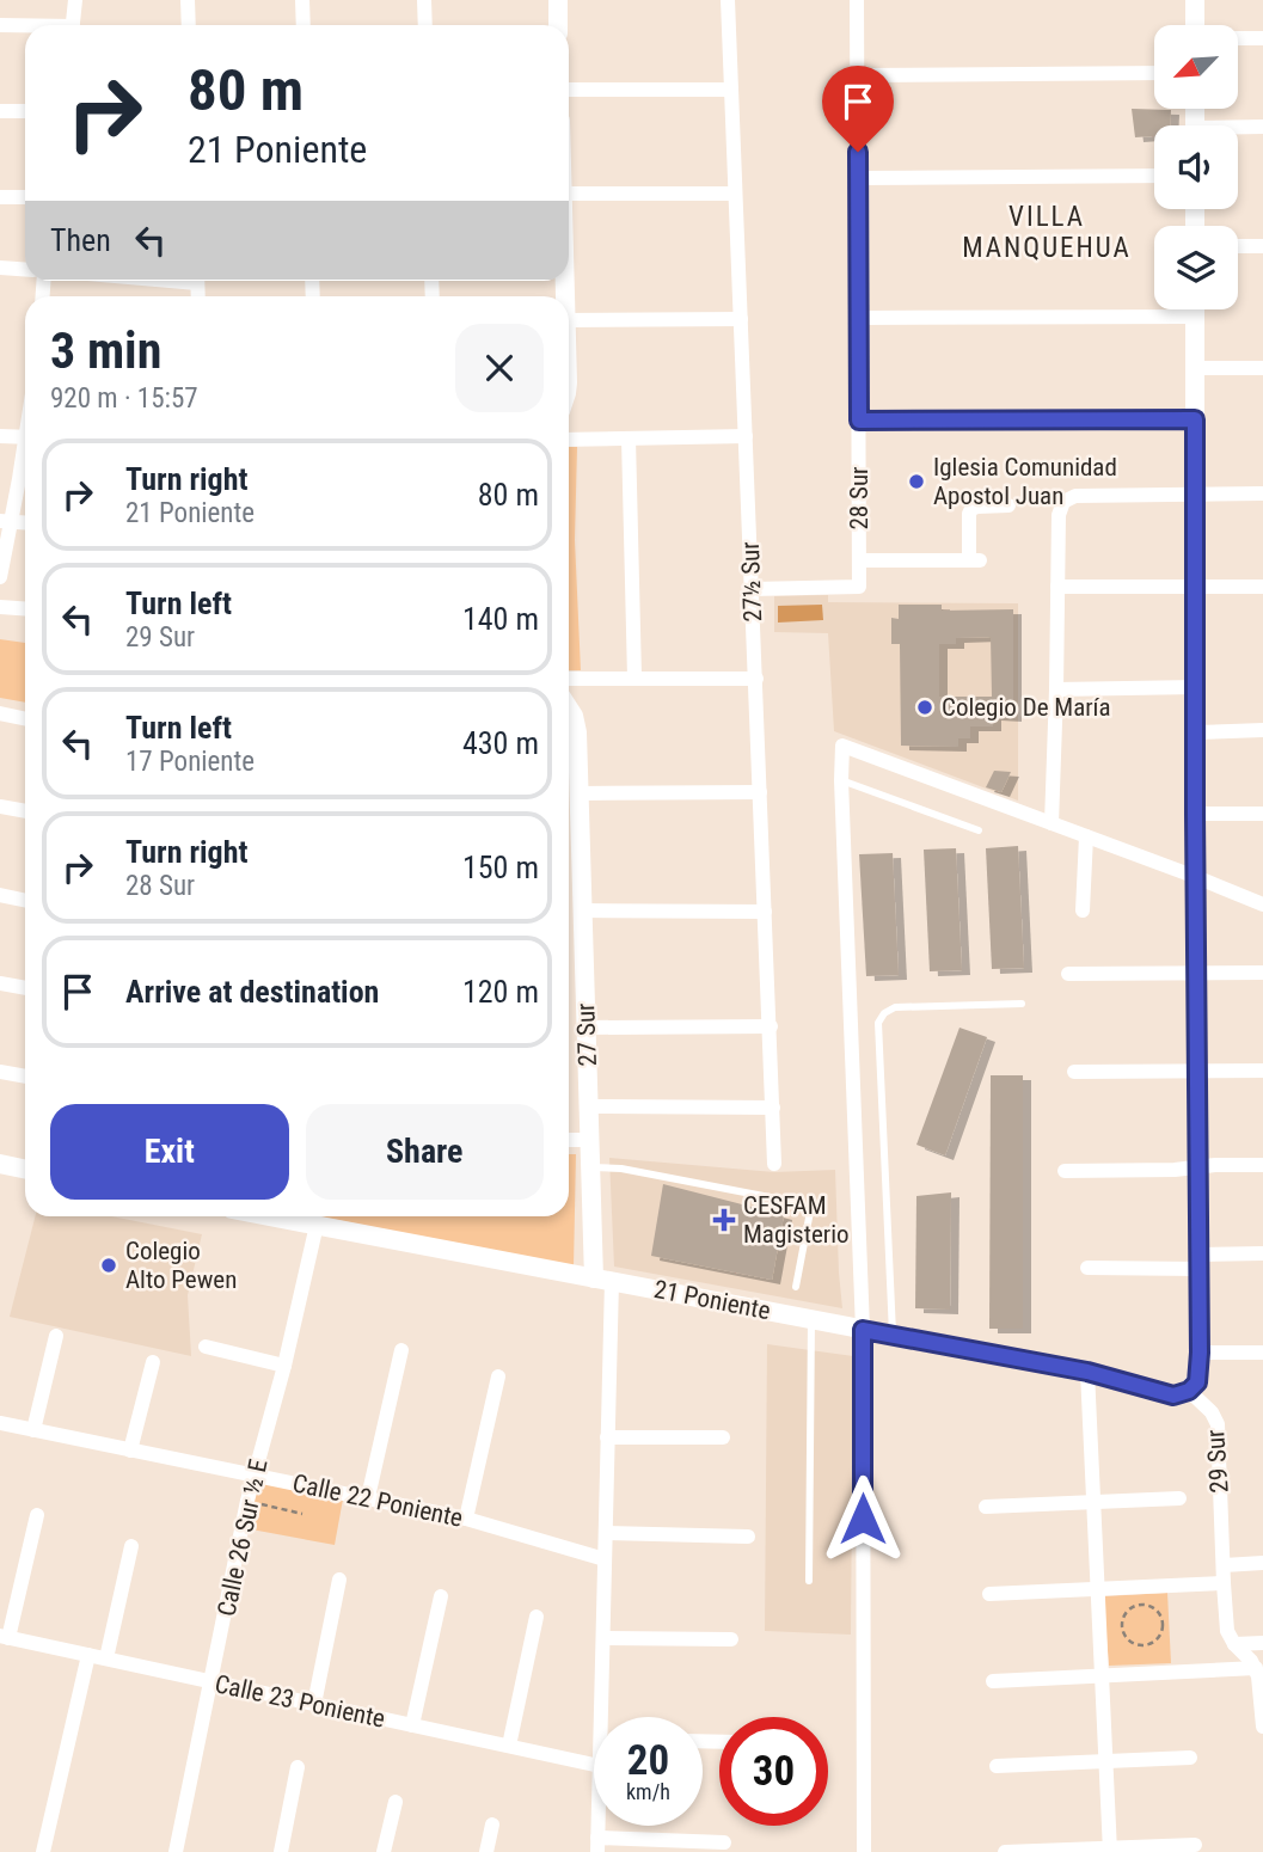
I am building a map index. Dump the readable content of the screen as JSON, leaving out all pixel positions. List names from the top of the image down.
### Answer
{
  "streets": {
    "street": [
      "28 Sur",
      "27½ Sur",
      "27 Sur",
      "21 Poniente",
      "29 Sur",
      "Calle 22 Poniente",
      "Calle 26 Sur ½ E",
      "Calle 23 Poniente"
    ]
  },
  "crossings": [
    ["28 Sur", "27½ Sur"],
    ["27 Sur", "21 Poniente"],
    ["27 Sur", "Calle 22 Poniente"],
    ["21 Poniente", "29 Sur"],
    ["21 Poniente", "Calle 26 Sur ½ E"],
    ["Calle 22 Poniente", "Calle 26 Sur ½ E"],
    ["Calle 26 Sur ½ E", "Calle 23 Poniente"]
  ],
  "districts": ["VILLA MANQUEHUA"],
  "places": {
    "other": ["Iglesia Comunidad Apostol Juan", "Colegio De María", "Colegio Alto Pewen"],
    "health": ["CESFAM Magisterio"]
  },
  "north": "bottom left",
  "page": {
    "turn": ["80 m", "21 Poniente"],
    "then": "Then",
    "heading": ["3 min", "920 m · 15:57"],
    "list": [
      {
        "name": "Turn right",
        "note": "21 Poniente",
        "value": "80 m"
      },
      {
        "name": "Turn left",
        "note": "29 Sur",
        "value": "140 m"
      },
      {
        "name": "Turn left",
        "note": "17 Poniente",
        "value": "430 m"
      },
      {
        "name": "Turn right",
        "note": "28 Sur",
        "value": "150 m"
      },
      {
        "name": "Arrive at destination",
        "value": "120 m"
      }
    ],
    "buttons": ["Exit", "Share"],
    "speed": "20 km/h",
    "limit": "30"
  }
}
